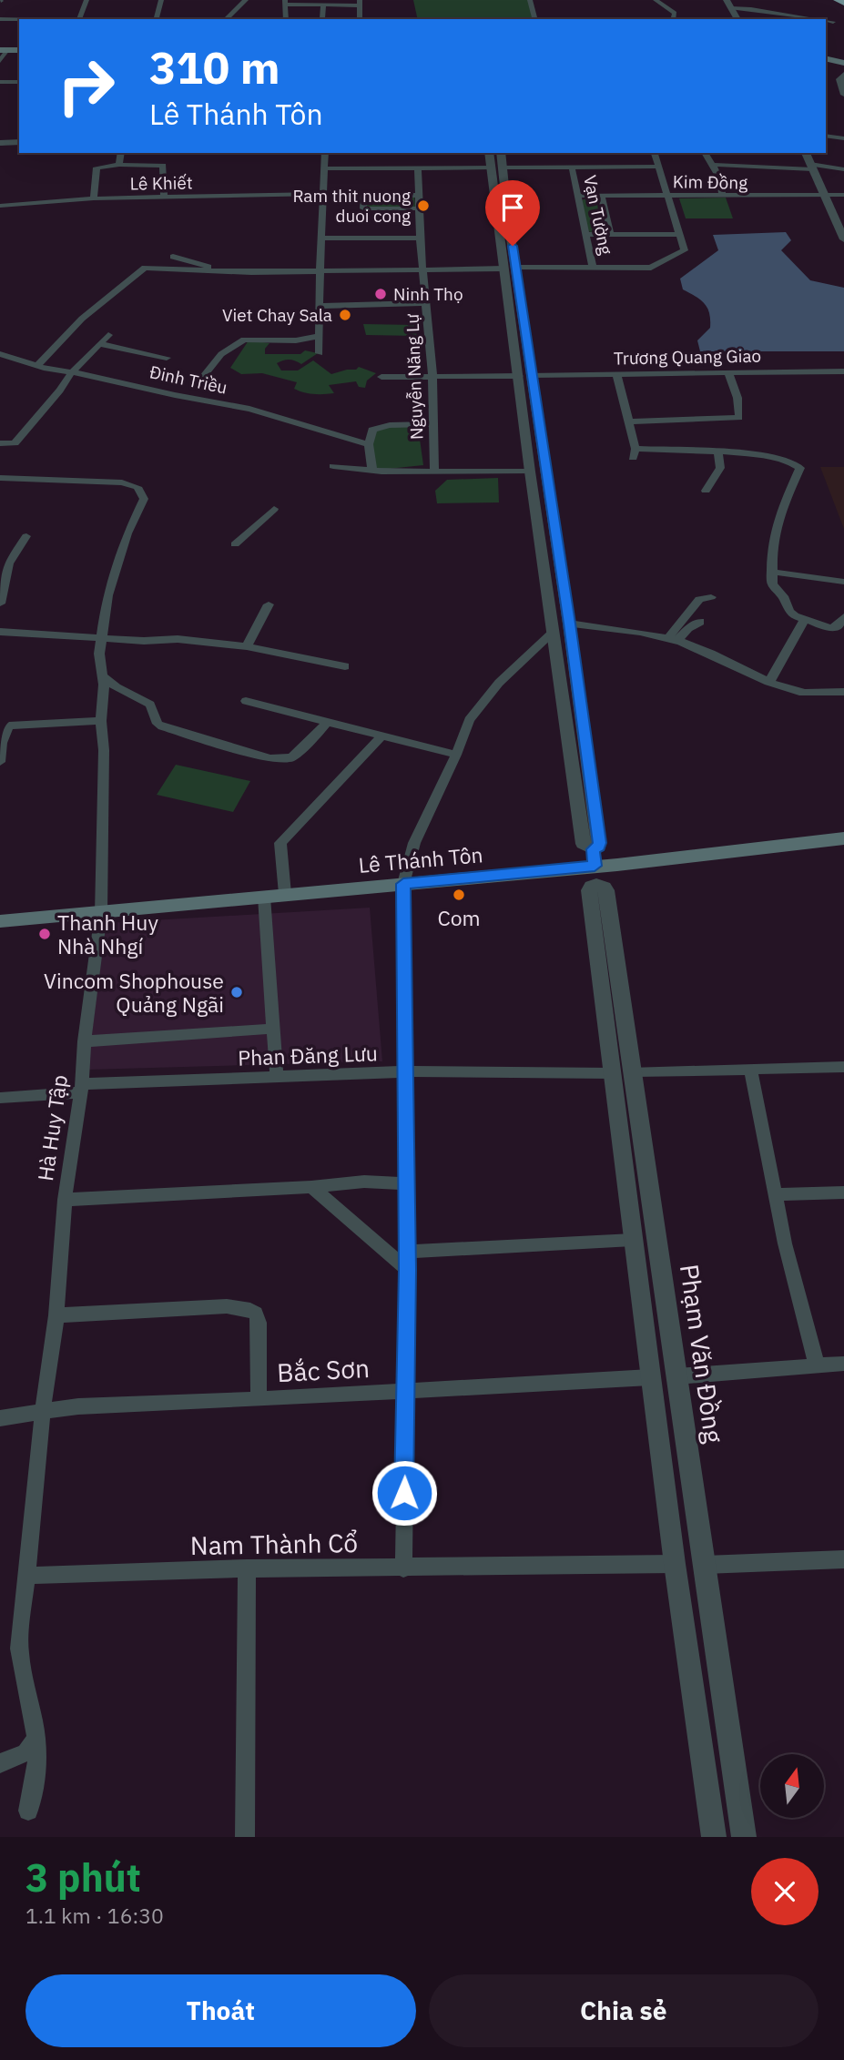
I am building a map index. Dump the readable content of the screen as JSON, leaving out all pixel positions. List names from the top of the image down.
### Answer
{
  "streets": {
    "main road": ["Lê Thánh Tôn"],
    "street": [
      "Kim Đồng",
      "Lê Khiết",
      "Vạn Tường",
      "Trương Quang Giao",
      "Nguyễn Năng Lự",
      "Đinh Triều",
      "Phan Đăng Lưu",
      "Hà Huy Tập",
      "Phạm Văn Đồng",
      "Bắc Sơn",
      "Nam Thành Cổ"
    ]
  },
  "crossings": [
    ["Kim Đồng", "Vạn Tường"],
    ["Trương Quang Giao", "Nguyễn Năng Lự"],
    ["Trương Quang Giao", "Phạm Văn Đồng"],
    ["Lê Thánh Tôn", "Hà Huy Tập"],
    ["Lê Thánh Tôn", "Phạm Văn Đồng"],
    ["Phan Đăng Lưu", "Hà Huy Tập"],
    ["Phan Đăng Lưu", "Phạm Văn Đồng"],
    ["Hà Huy Tập", "Bắc Sơn"],
    ["Hà Huy Tập", "Nam Thành Cổ"],
    ["Phạm Văn Đồng", "Bắc Sơn"],
    ["Phạm Văn Đồng", "Nam Thành Cổ"]
  ],
  "places": [
    "Ram thit nuong duoi cong",
    "Ninh Thọ",
    "Viet Chay Sala",
    "Com",
    "Thanh Huy Nhà Nhgí",
    "Vincom Shophouse Quảng Ngãi"
  ],
  "north": "top",
  "page": {
    "turn": ["310 m", "Lê Thánh Tôn"],
    "heading": ["3 phút", "1.1 km · 16:30"],
    "buttons": ["Thoát", "Chia sẻ"]
  }
}
